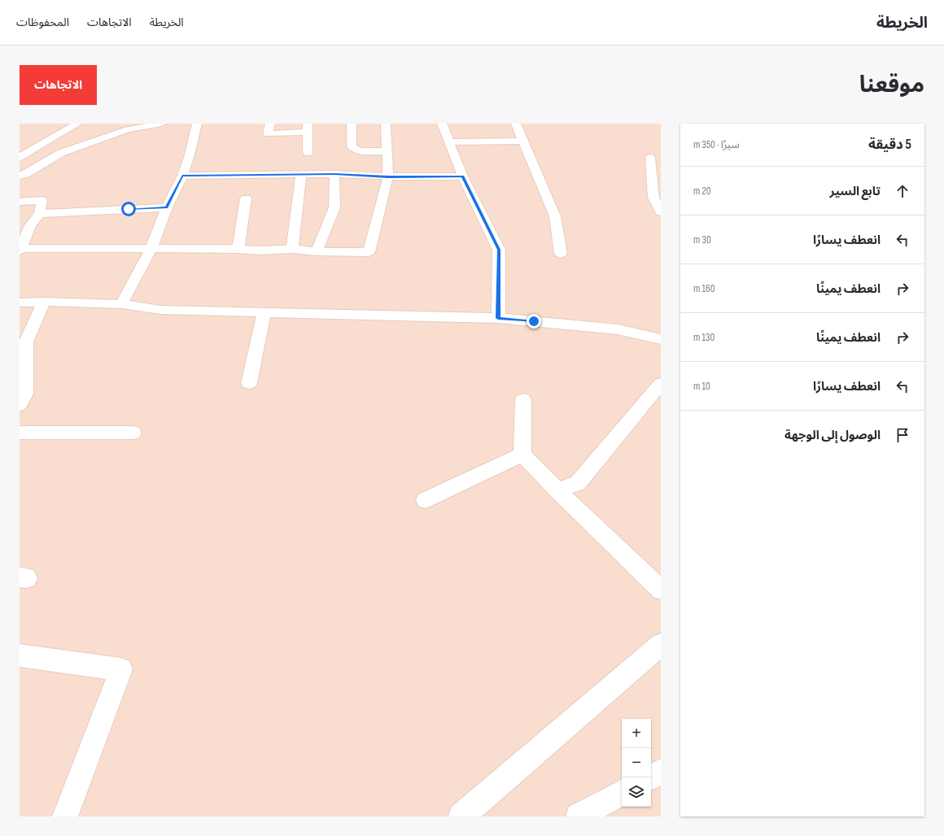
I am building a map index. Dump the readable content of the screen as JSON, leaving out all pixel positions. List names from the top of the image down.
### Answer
{
  "page": {
    "header": "الخريطة",
    "nav": ["الخريطة", "الاتجاهات", "المحفوظات"],
    "title": "موقعنا",
    "buttons": "الاتجاهات",
    "heading": ["5 دقيقة", "سيرًا · 350 m"],
    "list": [
      ["تابع السير", "20 m"],
      ["انعطف يسارًا", "30 m"],
      ["انعطف يمينًا", "160 m"],
      ["انعطف يمينًا", "130 m"],
      ["انعطف يسارًا", "10 m"],
      "الوصول إلى الوجهة"
    ],
    "map_buttons": ["+", "−"]
  }
}
